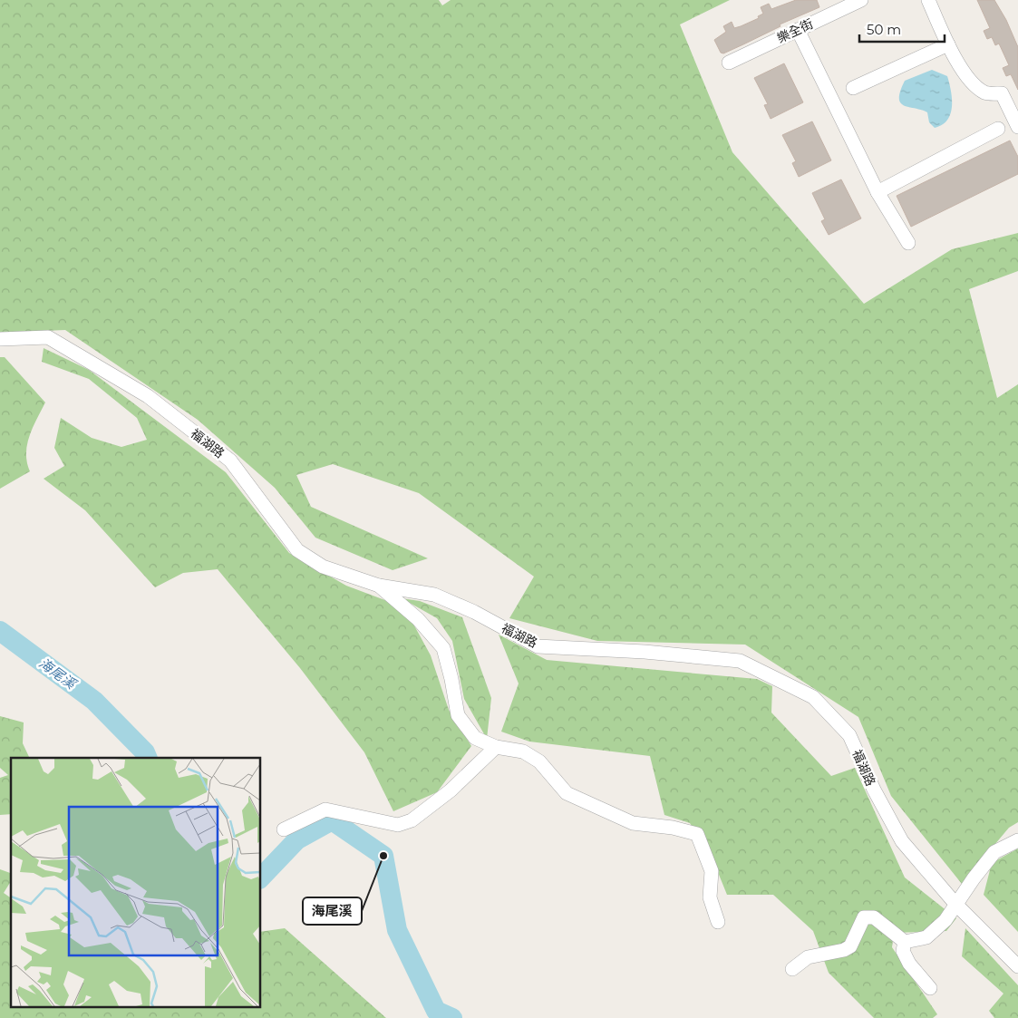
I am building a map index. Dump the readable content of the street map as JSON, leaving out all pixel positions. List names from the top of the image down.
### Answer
{
  "streets": {
    "street": ["樂全街", "福湖路"]
  },
  "water": ["海尾溪"],
  "places": ["海尾溪"],
  "scale_bar": "50 m"
}
